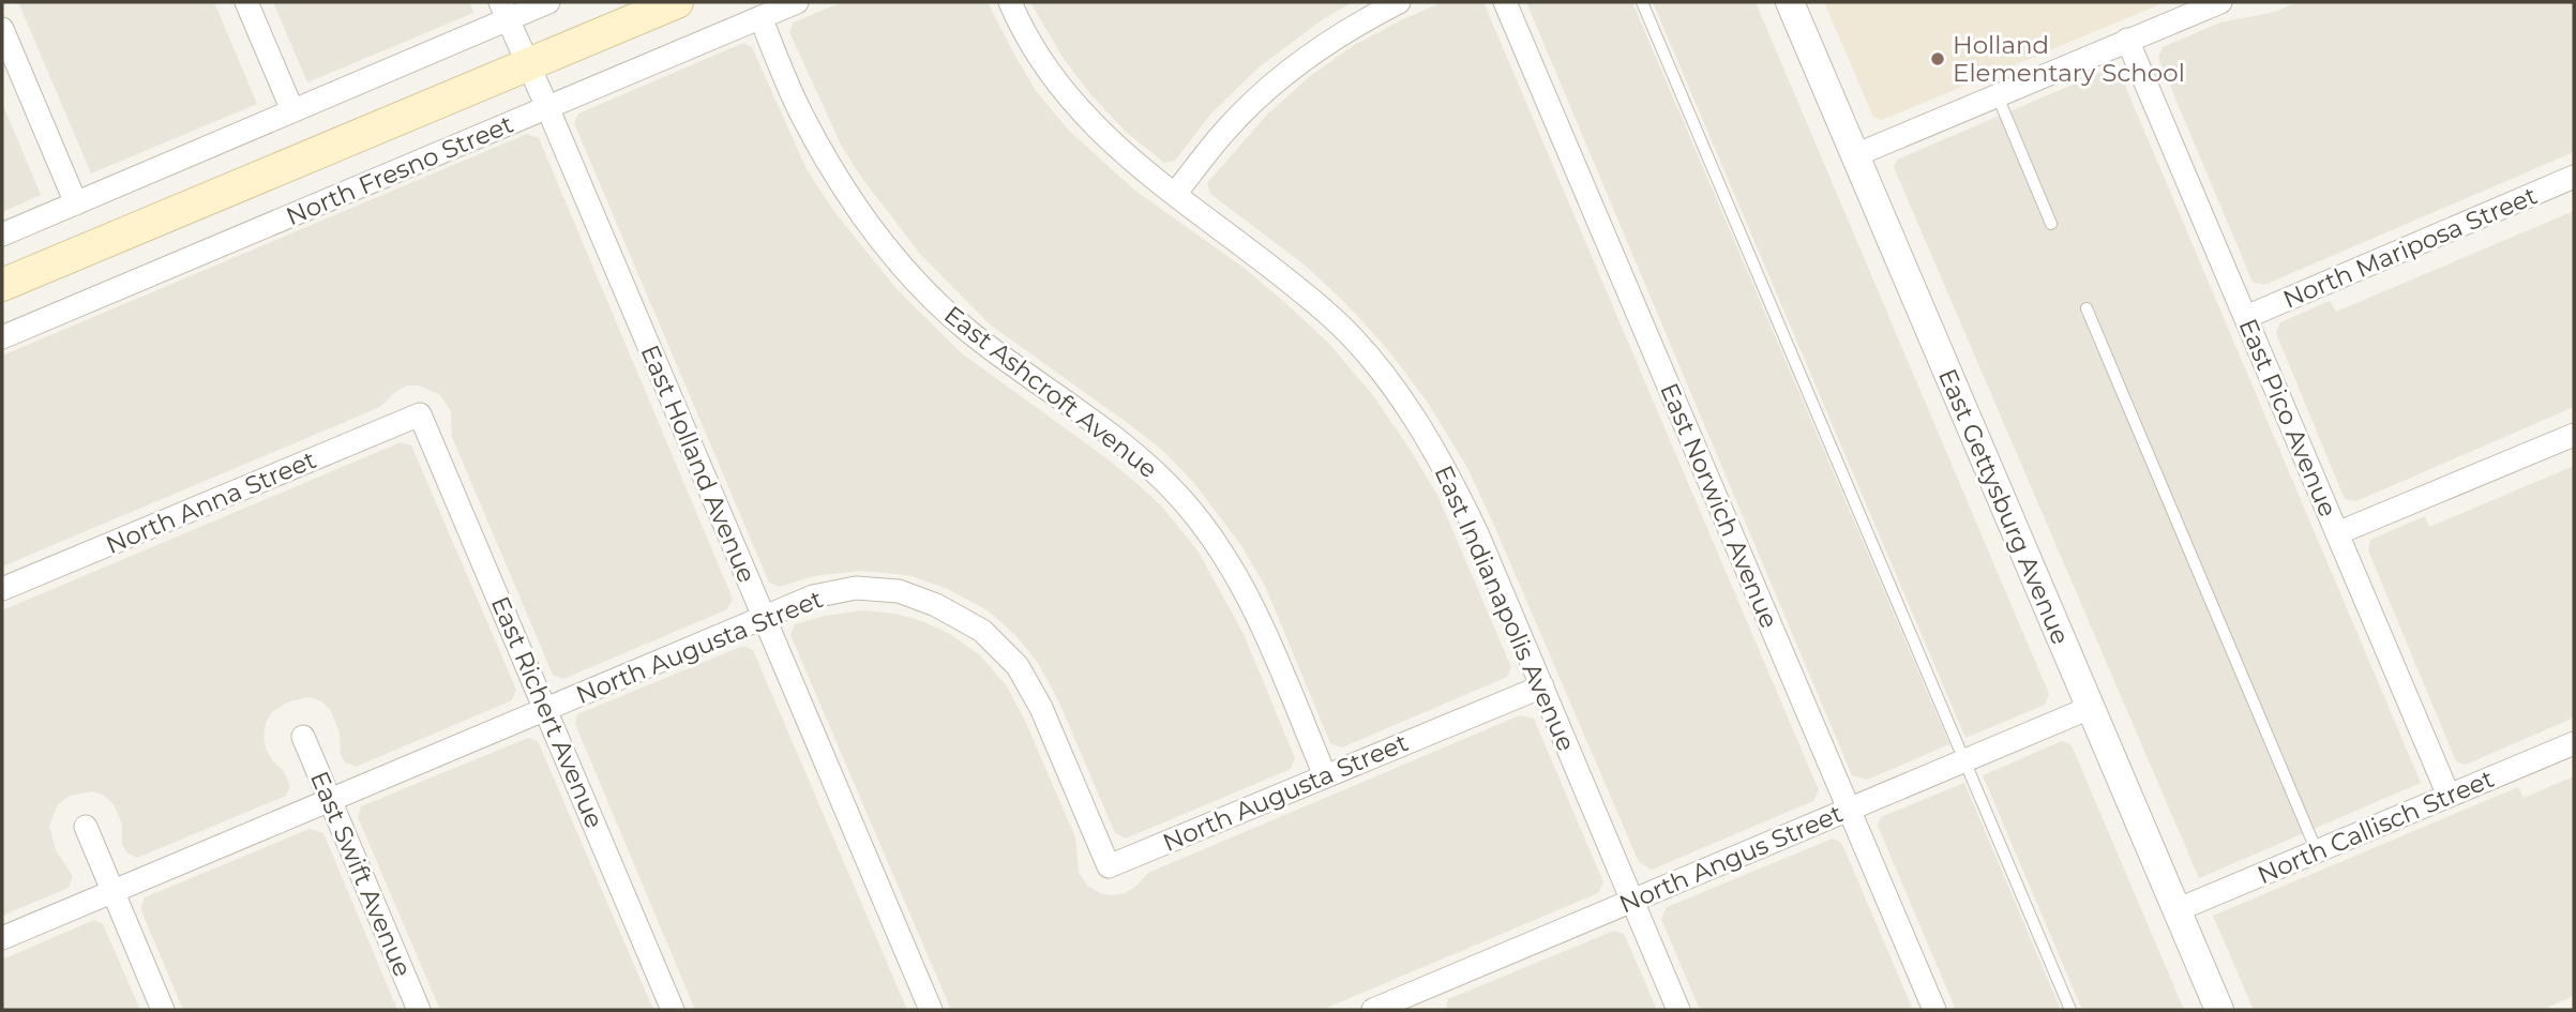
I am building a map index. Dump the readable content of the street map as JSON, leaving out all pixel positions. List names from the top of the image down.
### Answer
{
  "streets": {
    "main road": ["North Fresno Street"],
    "street": [
      "North Mariposa Street",
      "East Ashcroft Avenue",
      "East Pico Avenue",
      "East Holland Avenue",
      "North Anna Street",
      "East Norwich Avenue",
      "East Gettysburg Avenue",
      "East Indianapolis Avenue",
      "North Augusta Street",
      "East Richert Avenue",
      "North Callisch Street",
      "North Angus Street",
      "East Swift Avenue"
    ]
  },
  "crossings": [
    ["North Fresno Street", "East Ashcroft Avenue"],
    ["North Fresno Street", "East Holland Avenue"],
    ["North Mariposa Street", "East Pico Avenue"],
    ["East Ashcroft Avenue", "North Augusta Street"],
    ["East Pico Avenue", "North Callisch Street"],
    ["East Holland Avenue", "North Augusta Street"],
    ["North Anna Street", "East Richert Avenue"],
    ["East Norwich Avenue", "North Angus Street"],
    ["East Gettysburg Avenue", "North Callisch Street"],
    ["East Gettysburg Avenue", "North Angus Street"],
    ["East Indianapolis Avenue", "North Augusta Street"],
    ["East Indianapolis Avenue", "North Angus Street"],
    ["North Augusta Street", "East Richert Avenue"],
    ["North Augusta Street", "East Swift Avenue"]
  ],
  "places": ["Holland Elementary School"]
}
